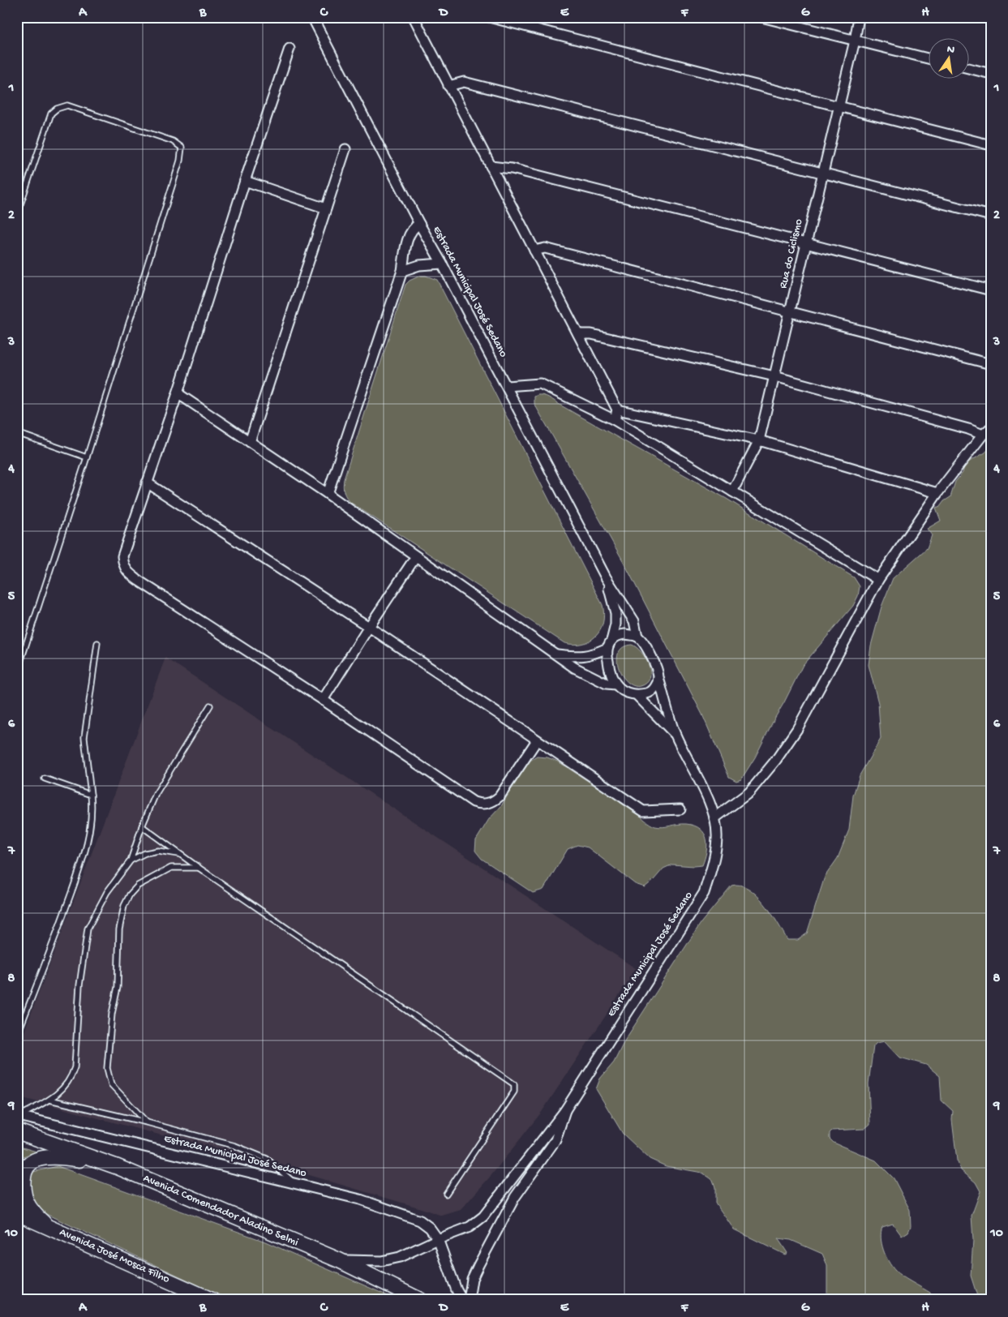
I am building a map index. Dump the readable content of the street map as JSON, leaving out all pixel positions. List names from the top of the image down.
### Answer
{
  "streets": {
    "main road": ["Avenida Comendador Aladino Selmi", "Avenida José Mosca Filho"],
    "street": ["Rua do Ciclismo", "Estrada Municipal José Sedano"]
  },
  "crossings": [
    ["Estrada Municipal José Sedano", "Avenida Comendador Aladino Selmi"]
  ],
  "north": "top",
  "grid": {
    "columns": [
      "A",
      "B",
      "C",
      "D",
      "E",
      "F",
      "G",
      "H"
    ],
    "rows": [
      "1",
      "2",
      "3",
      "4",
      "5",
      "6",
      "7",
      "8",
      "9",
      "10"
    ]
  }
}
